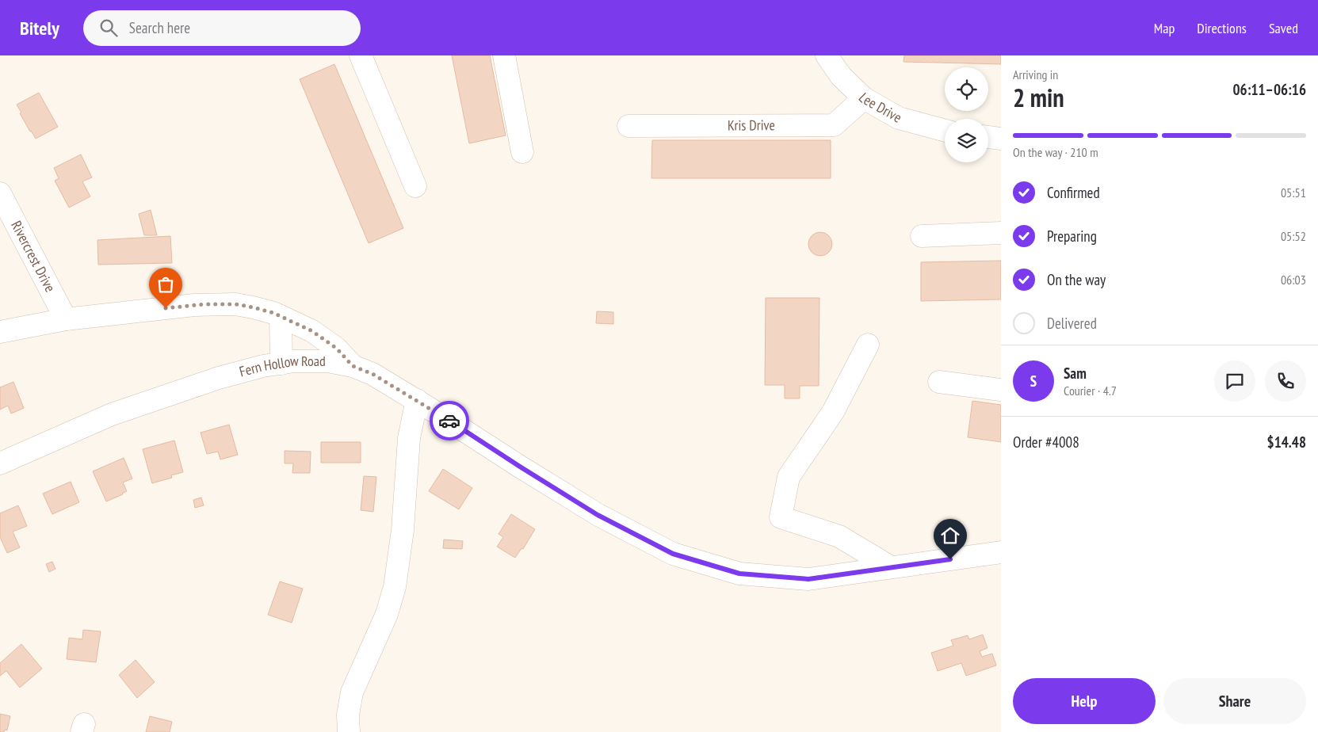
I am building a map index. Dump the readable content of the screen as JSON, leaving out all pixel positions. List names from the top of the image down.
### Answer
{
  "streets": {
    "street": [
      "Lee Drive",
      "Kris Drive",
      "Rivercrest Drive",
      "Fern Hollow Road"
    ]
  },
  "crossings": [
    ["Lee Drive", "Kris Drive"]
  ],
  "page": {
    "header": "Bitely",
    "search": "Search here",
    "nav": ["Map", "Directions", "Saved"],
    "heading": ["2 min", "Arriving in", "06:11–06:16"],
    "panel": [
      "Sam",
      "Courier · 4.7",
      "Order #4008",
      "$14.48"
    ],
    "bar": "On the way · 210 m",
    "list": [
      ["Confirmed", "05:51"],
      ["Preparing", "05:52"],
      ["On the way", "06:03"],
      "Delivered"
    ],
    "round": "S",
    "buttons": ["Help", "Share"]
  }
}
